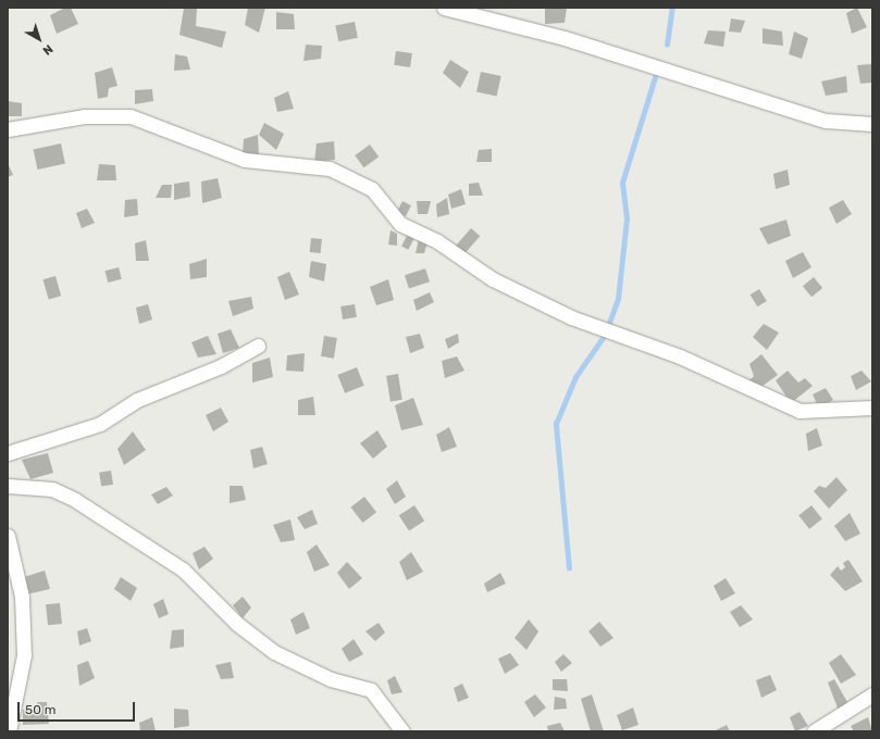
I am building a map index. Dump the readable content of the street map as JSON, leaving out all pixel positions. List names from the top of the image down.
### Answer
{
  "scale_bar": "50 m",
  "north": "bottom right"
}
